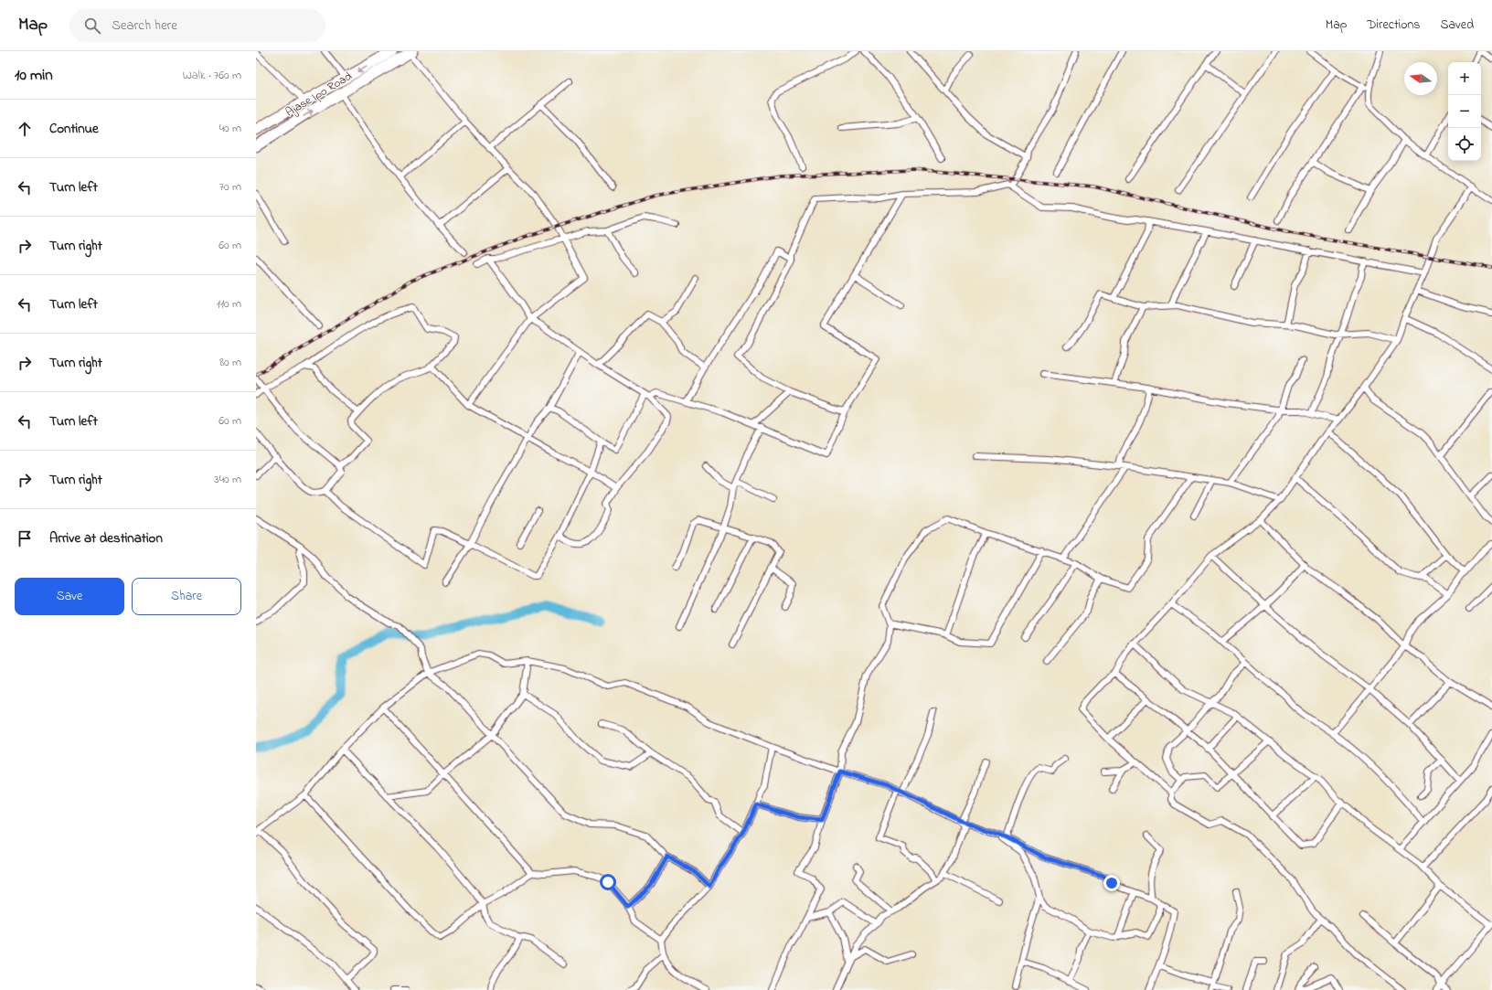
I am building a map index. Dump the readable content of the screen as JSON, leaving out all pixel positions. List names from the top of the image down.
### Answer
{
  "streets": {
    "highway": ["Ajase Ipo Road"]
  },
  "north": "left",
  "page": {
    "header": "Map",
    "search": "Search here",
    "nav": ["Map", "Directions", "Saved"],
    "heading": ["10 min", "Walk · 760 m"],
    "map_buttons": ["+", "−"],
    "list": [
      ["Continue", "40 m"],
      ["Turn left", "70 m"],
      ["Turn right", "60 m"],
      ["Turn left", "110 m"],
      ["Turn right", "80 m"],
      ["Turn left", "60 m"],
      ["Turn right", "340 m"],
      "Arrive at destination"
    ],
    "buttons": ["Save", "Share"]
  }
}
